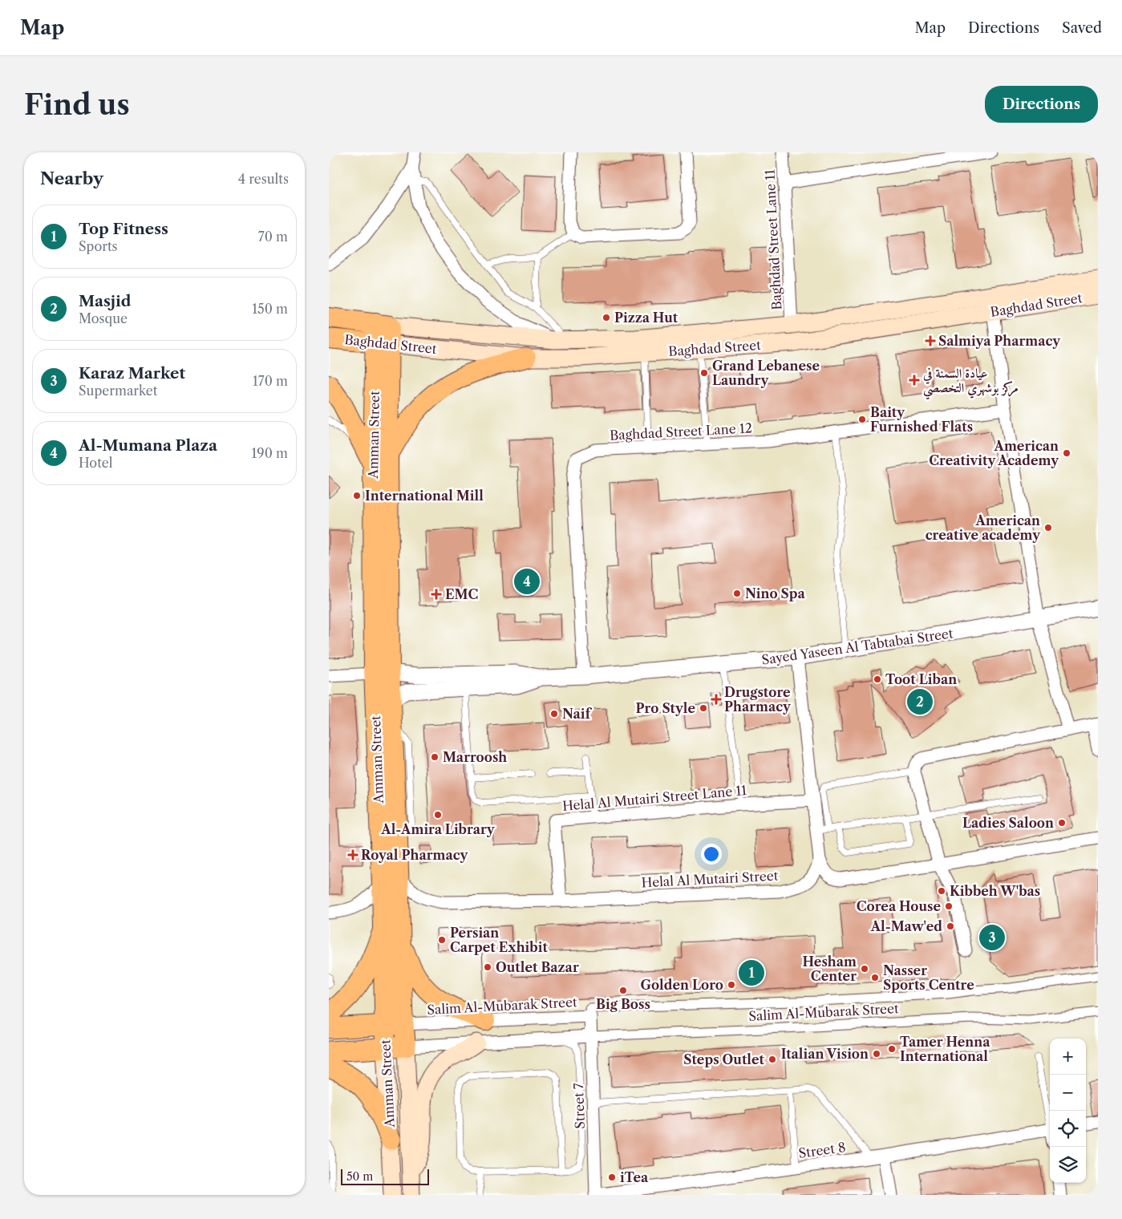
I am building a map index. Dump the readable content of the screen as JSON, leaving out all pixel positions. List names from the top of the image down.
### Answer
{
  "streets": {
    "main road": ["Baghdad Street", "Amman Street"],
    "street": [
      "Baghdad Street Lane 11",
      "Baghdad Street Lane 12",
      "Sayed Yaseen Al Tabtabai Street",
      "Helal Al Mutairi Street Lane 11",
      "Helal Al Mutairi Street",
      "Salim Al-Mubarak Street",
      "Street 7",
      "Street 8"
    ]
  },
  "crossings": [
    ["Baghdad Street Lane 11", "Baghdad Street"],
    ["Baghdad Street", "Amman Street"],
    ["Baghdad Street Lane 12", "Sayed Yaseen Al Tabtabai Street"],
    ["Amman Street", "Sayed Yaseen Al Tabtabai Street"],
    ["Amman Street", "Helal Al Mutairi Street"],
    ["Amman Street", "Salim Al-Mubarak Street"],
    ["Helal Al Mutairi Street Lane 11", "Helal Al Mutairi Street"],
    ["Salim Al-Mubarak Street", "Street 7"],
    ["Street 7", "Street 8"]
  ],
  "places": {
    "other": [
      "Pizza Hut",
      "Grand Lebanese Laundry",
      "Baity Furnished Flats",
      "American Creativity Academy",
      "International Mill",
      "American creative academy",
      "Nino Spa",
      "Toot Liban",
      "Pro Style",
      "Naif",
      "Marroosh",
      "Al-Amira Library",
      "Ladies Saloon",
      "Kibbeh W'bas",
      "Corea House",
      "Al-Maw'ed",
      "Persian Carpet Exhibit",
      "Outlet Bazar",
      "Hesham Center",
      "Nasser Sports Centre",
      "Golden Loro",
      "Big Boss",
      "Tamer Henna International",
      "Italian Vision",
      "Steps Outlet",
      "iTea"
    ],
    "health": [
      "Salmiya Pharmacy",
      "عيادة السمنة في مركز بوشهري التخصصي",
      "EMC",
      "Drugstore Pharmacy",
      "Royal Pharmacy"
    ]
  },
  "scale_bar": "50 m",
  "page": {
    "header": "Map",
    "nav": ["Map", "Directions", "Saved"],
    "buttons": "Directions",
    "title": "Find us",
    "heading": ["Nearby", "4 results"],
    "list": [
      {
        "mark": "1",
        "name": "Top Fitness",
        "note": "Sports",
        "value": "70 m"
      },
      {
        "mark": "2",
        "name": "Masjid",
        "note": "Mosque",
        "value": "150 m"
      },
      {
        "mark": "3",
        "name": "Karaz Market",
        "note": "Supermarket",
        "value": "170 m"
      },
      {
        "mark": "4",
        "name": "Al-Mumana Plaza",
        "note": "Hotel",
        "value": "190 m"
      }
    ],
    "pins": [
      "4",
      "2",
      "3",
      "1"
    ],
    "map_buttons": ["+", "−"],
    "scale": "50 m"
  }
}
